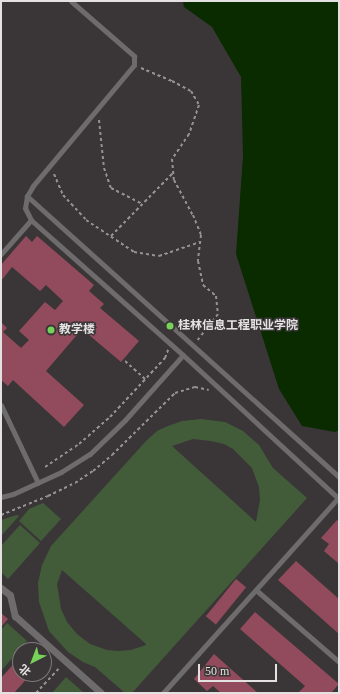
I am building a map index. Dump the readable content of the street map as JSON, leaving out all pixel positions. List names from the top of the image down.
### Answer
{
  "places": ["桂林信息工程职业学院", "教学楼"],
  "scale_bar": "50 m",
  "north": "bottom left"
}
